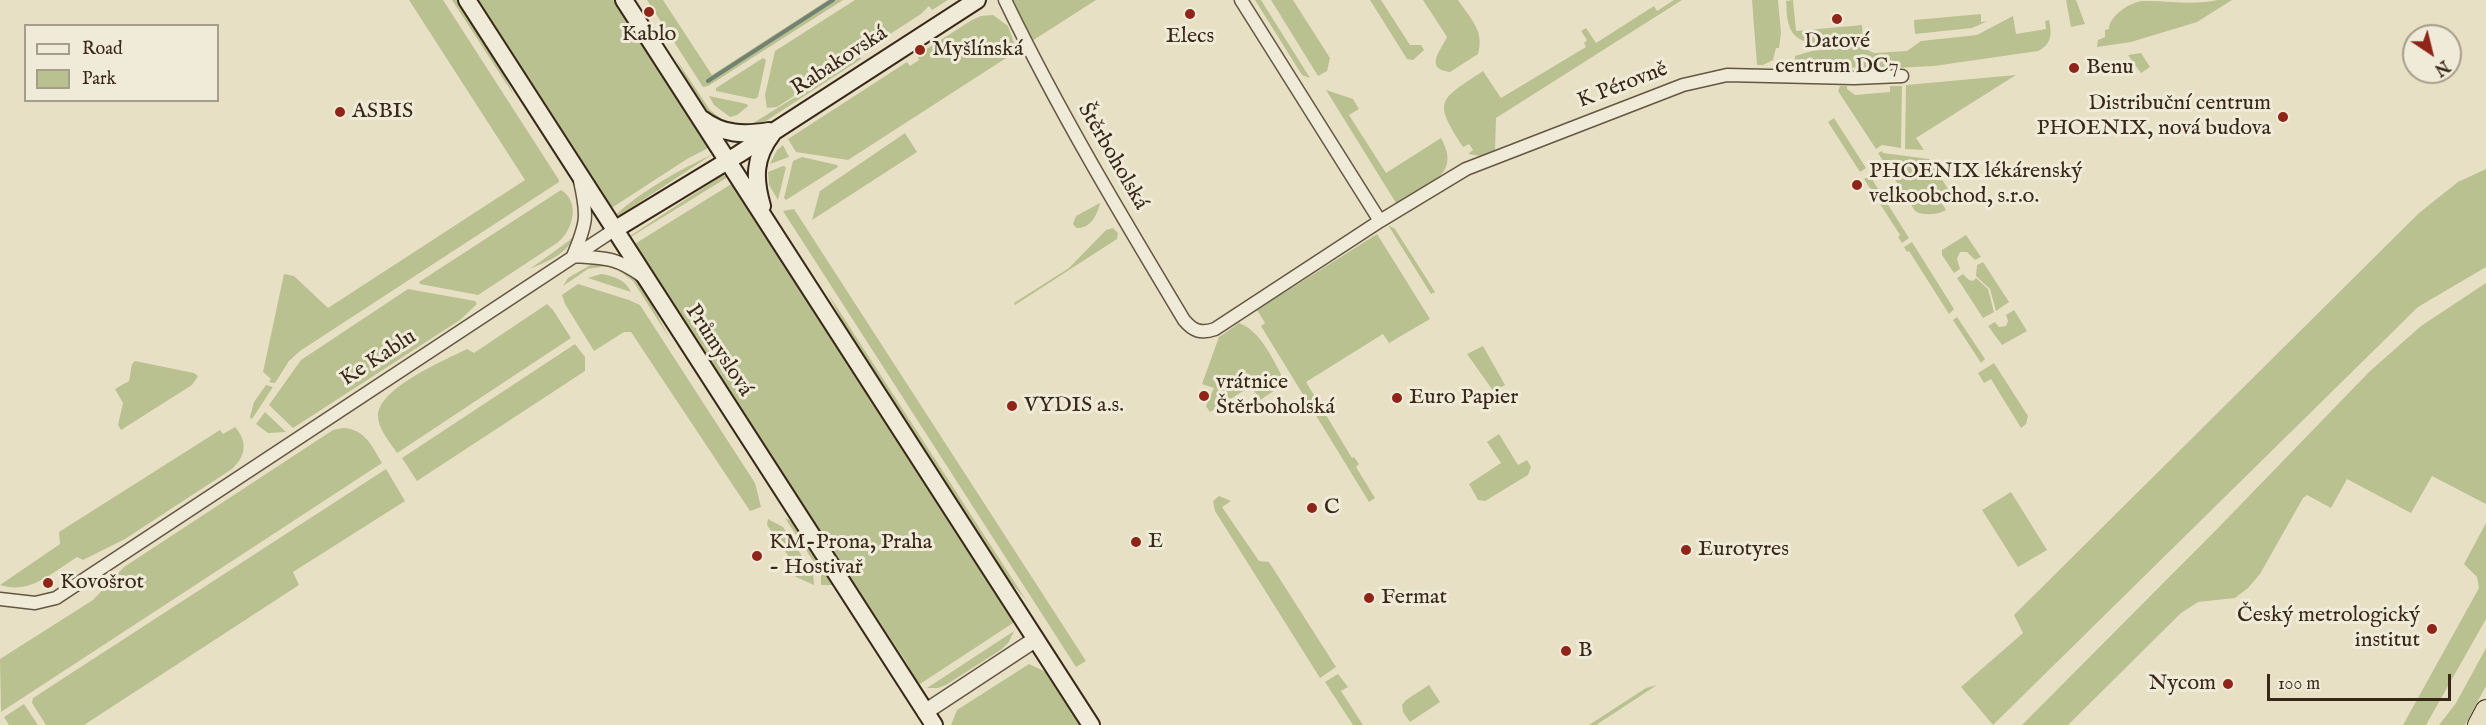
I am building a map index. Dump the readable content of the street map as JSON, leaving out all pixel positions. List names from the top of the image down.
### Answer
{
  "streets": {
    "main road": ["Rabakovská", "Průmyslová", "Ke Kablu"],
    "street": ["K Pérovně", "Štěrboholská"]
  },
  "crossings": [
    ["Rabakovská", "Ke Kablu"],
    ["K Pérovně", "Štěrboholská"],
    ["Průmyslová", "Ke Kablu"]
  ],
  "places": [
    "Kablo",
    "Elecs",
    "Datové centrum DC7",
    "Myšlínská",
    "Benu",
    "ASBIS",
    "Distribuční centrum PHOENIX, nová budova",
    "PHOENIX lékárenský velkoobchod, s.r.o.",
    "vrátnice Štěrboholská",
    "Euro Papier",
    "VYDIS a.s.",
    "C",
    "E",
    "Eurotyres",
    "KM-Prona, Praha - Hostivař",
    "Kovošrot",
    "Fermat",
    "Český metrologický institut",
    "B",
    "Nycom"
  ],
  "legend": ["Road", "Park"],
  "scale_bar": "100 m",
  "north": "bottom right"
}
